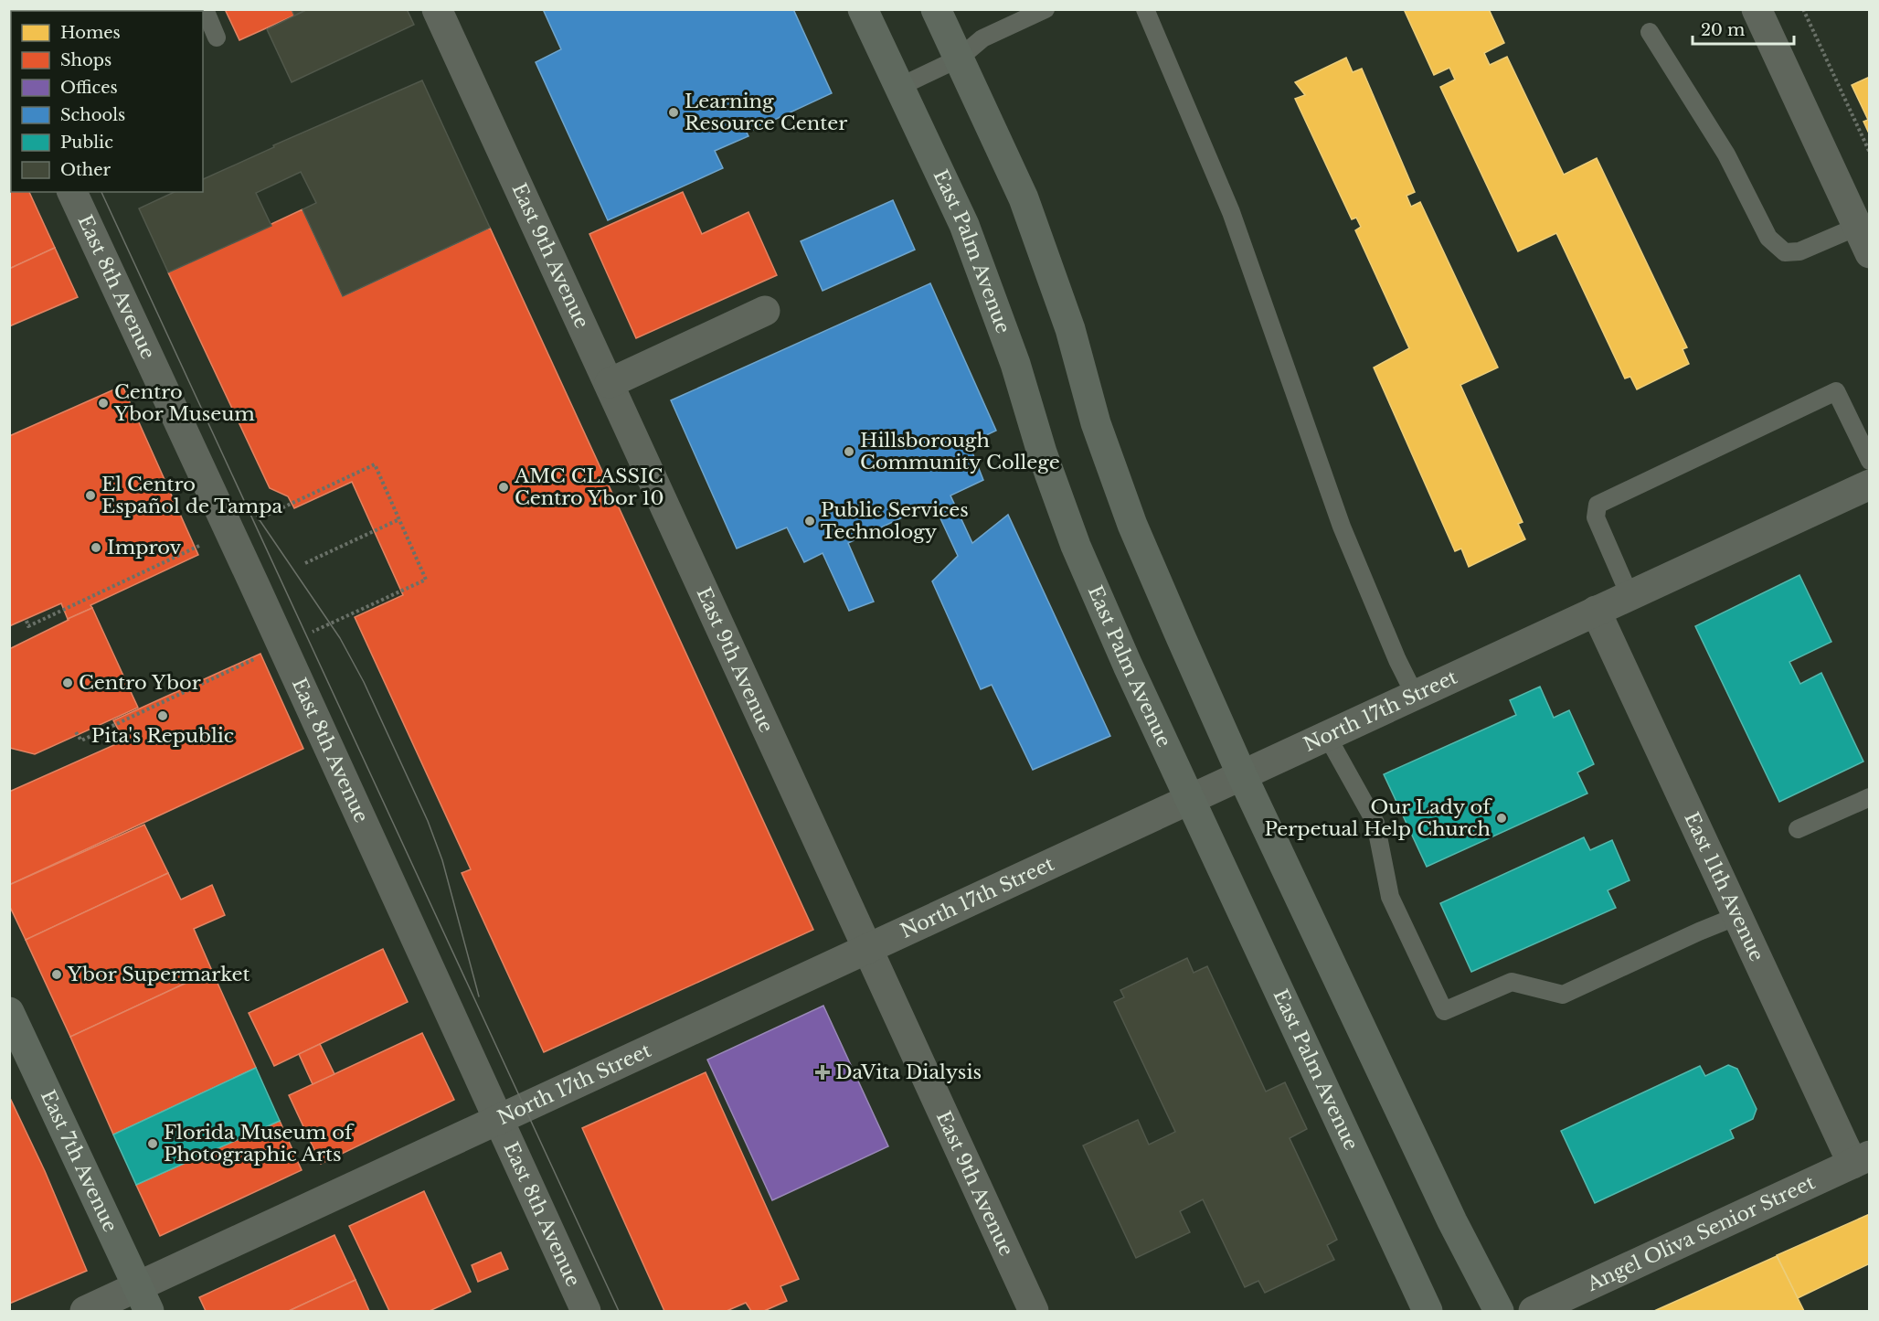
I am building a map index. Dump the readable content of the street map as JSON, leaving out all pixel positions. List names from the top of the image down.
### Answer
{
  "streets": {
    "street": [
      "East Palm Avenue",
      "East 9th Avenue",
      "East 8th Avenue",
      "North 17th Street",
      "East 11th Avenue",
      "East 7th Avenue",
      "Angel Oliva Senior Street"
    ]
  },
  "crossings": [
    ["East Palm Avenue", "North 17th Street"],
    ["East 9th Avenue", "North 17th Street"],
    ["East 8th Avenue", "North 17th Street"],
    ["North 17th Street", "East 11th Avenue"],
    ["North 17th Street", "East 7th Avenue"],
    ["East 11th Avenue", "Angel Oliva Senior Street"]
  ],
  "places": {
    "other": [
      "Learning Resource Center",
      "Centro Ybor Museum",
      "Hillsborough Community College",
      "AMC CLASSIC Centro Ybor 10",
      "El Centro Español de Tampa",
      "Public Services Technology",
      "Improv",
      "Centro Ybor",
      "Pita's Republic",
      "Our Lady of Perpetual Help Church",
      "Ybor Supermarket",
      "Florida Museum of Photographic Arts"
    ],
    "health": ["DaVita Dialysis"]
  },
  "legend": [
    "Homes",
    "Shops",
    "Offices",
    "Schools",
    "Public",
    "Other"
  ],
  "scale_bar": "20 m"
}
